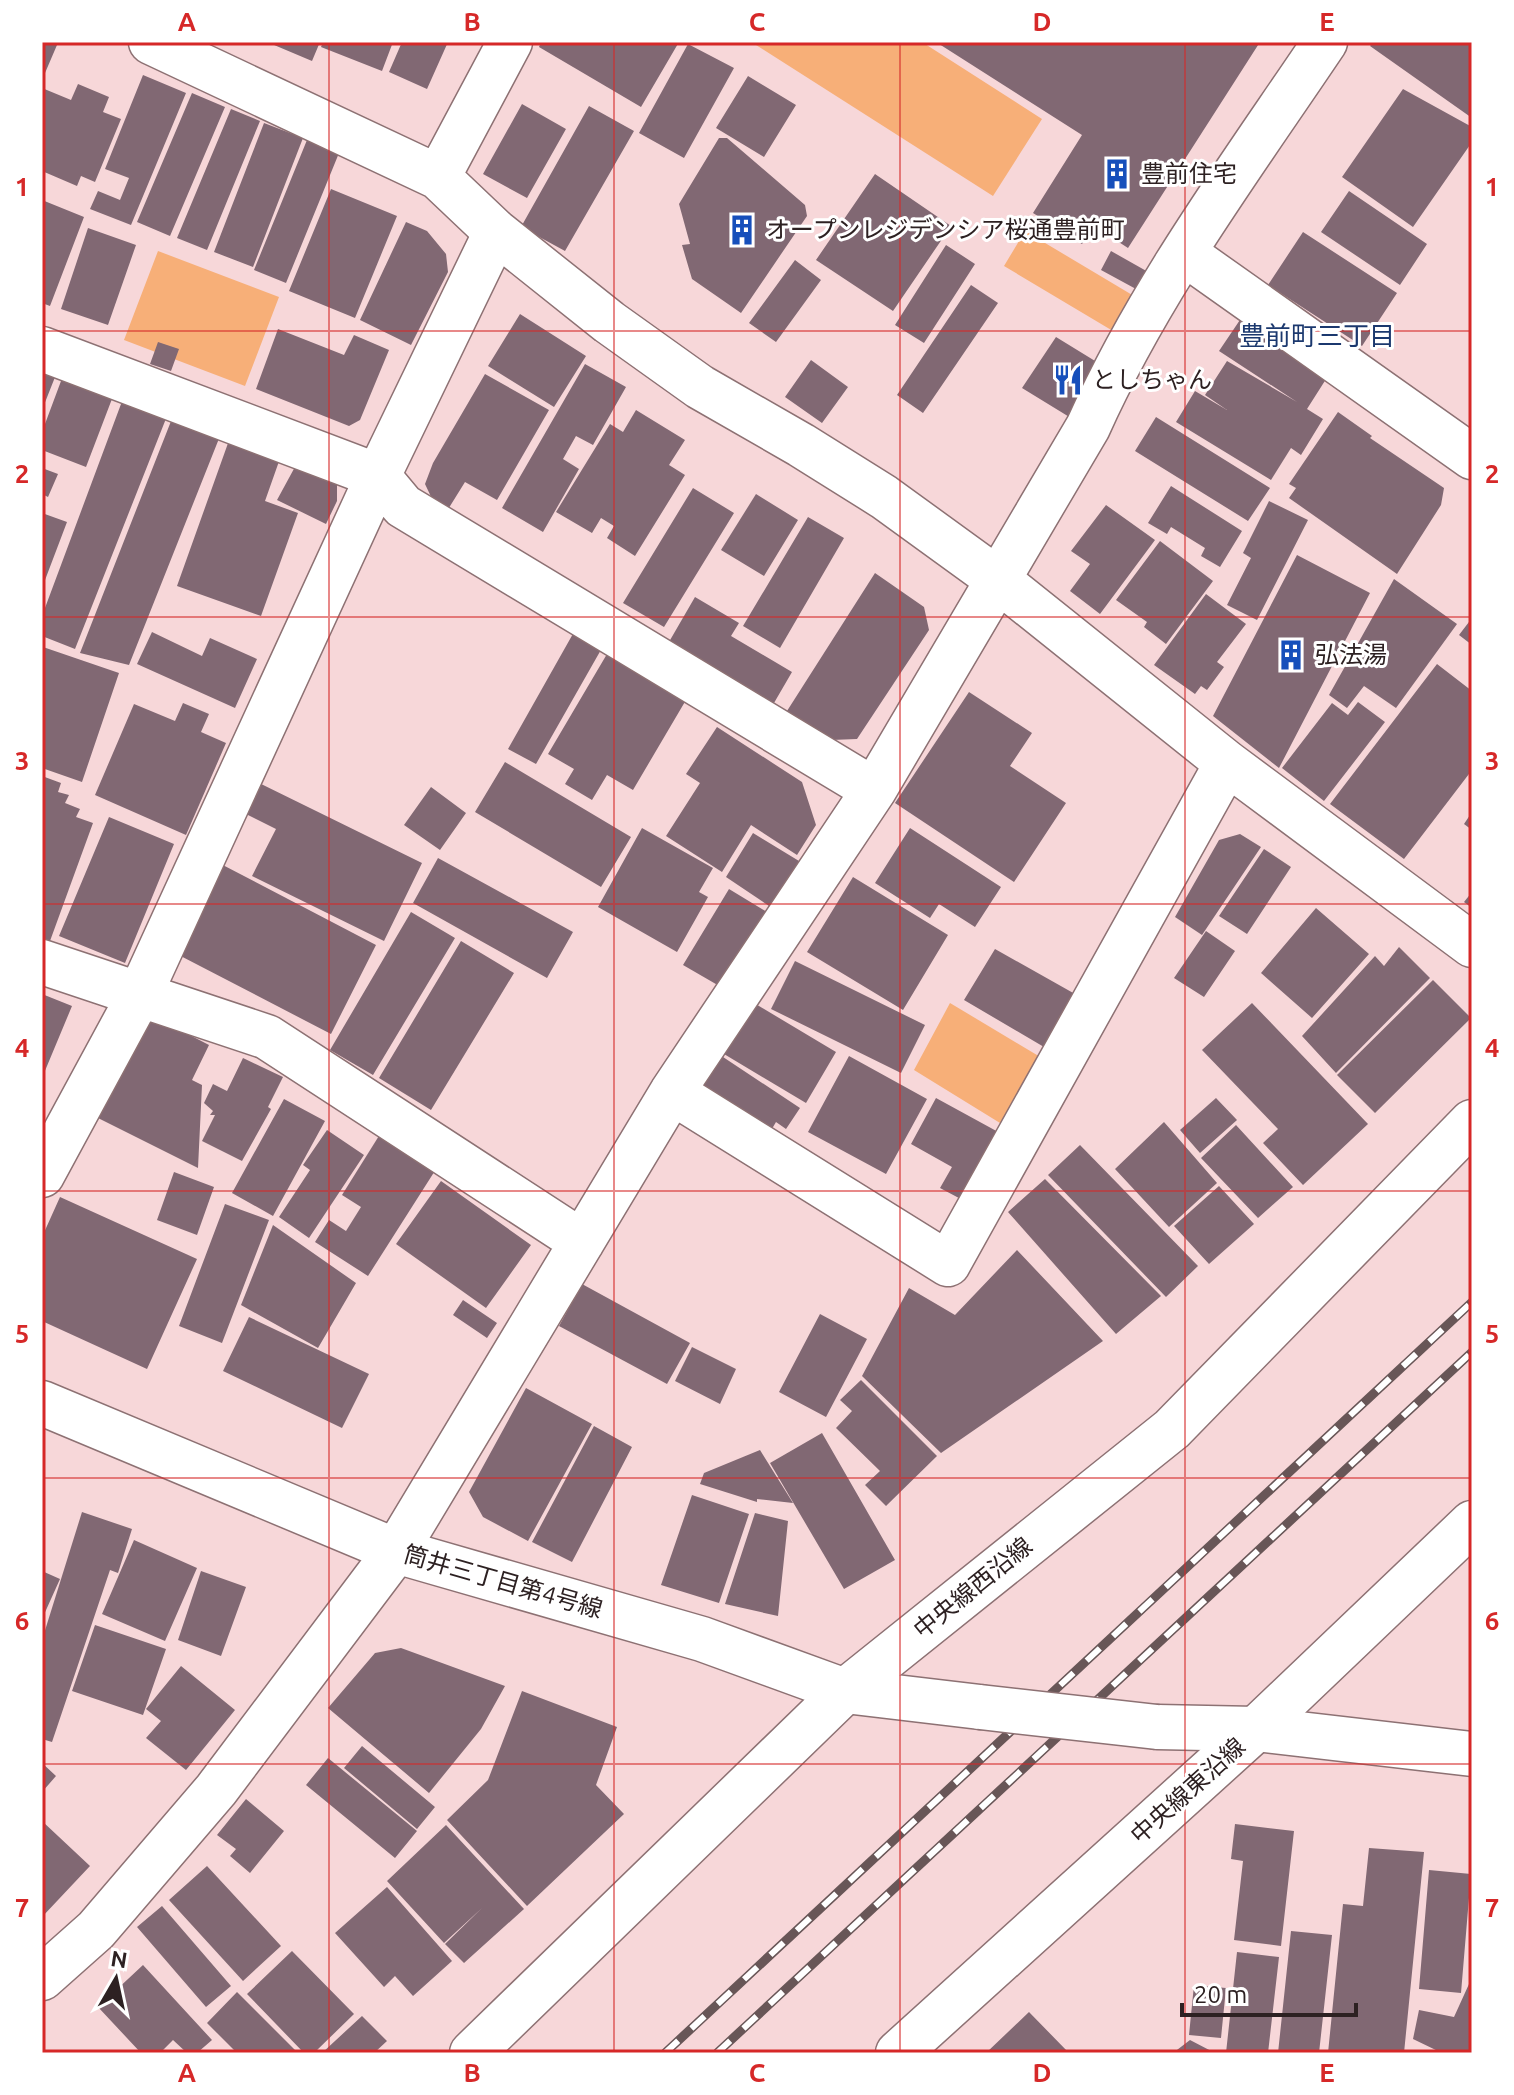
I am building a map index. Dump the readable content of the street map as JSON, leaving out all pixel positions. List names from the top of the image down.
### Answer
{
  "streets": {
    "street": ["筒井三丁目第4号線", "中央線西沿線", "中央線東沿線"]
  },
  "crossings": [
    ["筒井三丁目第4号線", "中央線西沿線"],
    ["筒井三丁目第4号線", "中央線東沿線"]
  ],
  "districts": ["豊前町三丁目"],
  "places": {
    "building": ["豊前住宅", "オープンレジデンシア桜通豊前町", "弘法湯"],
    "restaurant": ["としちゃん"]
  },
  "scale_bar": "20 m",
  "north": "top",
  "grid": {
    "columns": [
      "A",
      "B",
      "C",
      "D",
      "E"
    ],
    "rows": [
      "1",
      "2",
      "3",
      "4",
      "5",
      "6",
      "7"
    ]
  }
}
